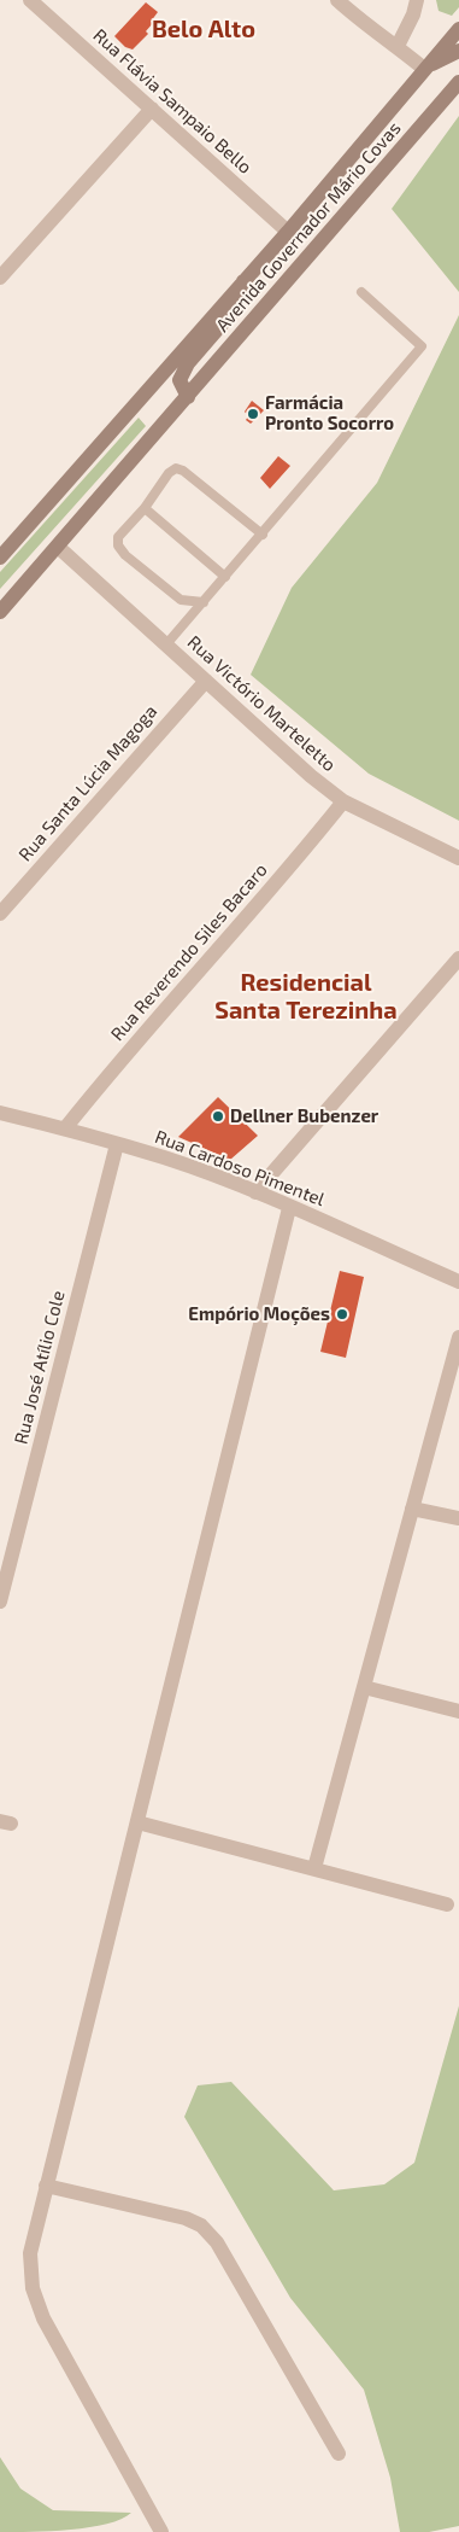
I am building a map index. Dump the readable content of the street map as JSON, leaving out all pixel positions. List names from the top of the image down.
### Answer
{
  "streets": {
    "main road": ["Avenida Governador Mário Covas"],
    "street": [
      "Rua Flávia Sampaio Bello",
      "Rua Victório Marteletto",
      "Rua Santa Lúcia Magoga",
      "Rua Reverendo Siles Bacaro",
      "Rua Cardoso Pimentel",
      "Rua José Atílio Cole"
    ]
  },
  "crossings": [
    ["Rua Flávia Sampaio Bello", "Avenida Governador Mário Covas"],
    ["Avenida Governador Mário Covas", "Rua Victório Marteletto"],
    ["Rua Victório Marteletto", "Rua Santa Lúcia Magoga"],
    ["Rua Victório Marteletto", "Rua Reverendo Siles Bacaro"],
    ["Rua Reverendo Siles Bacaro", "Rua Cardoso Pimentel"],
    ["Rua Cardoso Pimentel", "Rua José Atílio Cole"]
  ],
  "districts": ["Belo Alto", "Residencial Santa Terezinha"],
  "places": ["Farmácia Pronto Socorro", "Dellner Bubenzer", "Empório Moções"]
}
